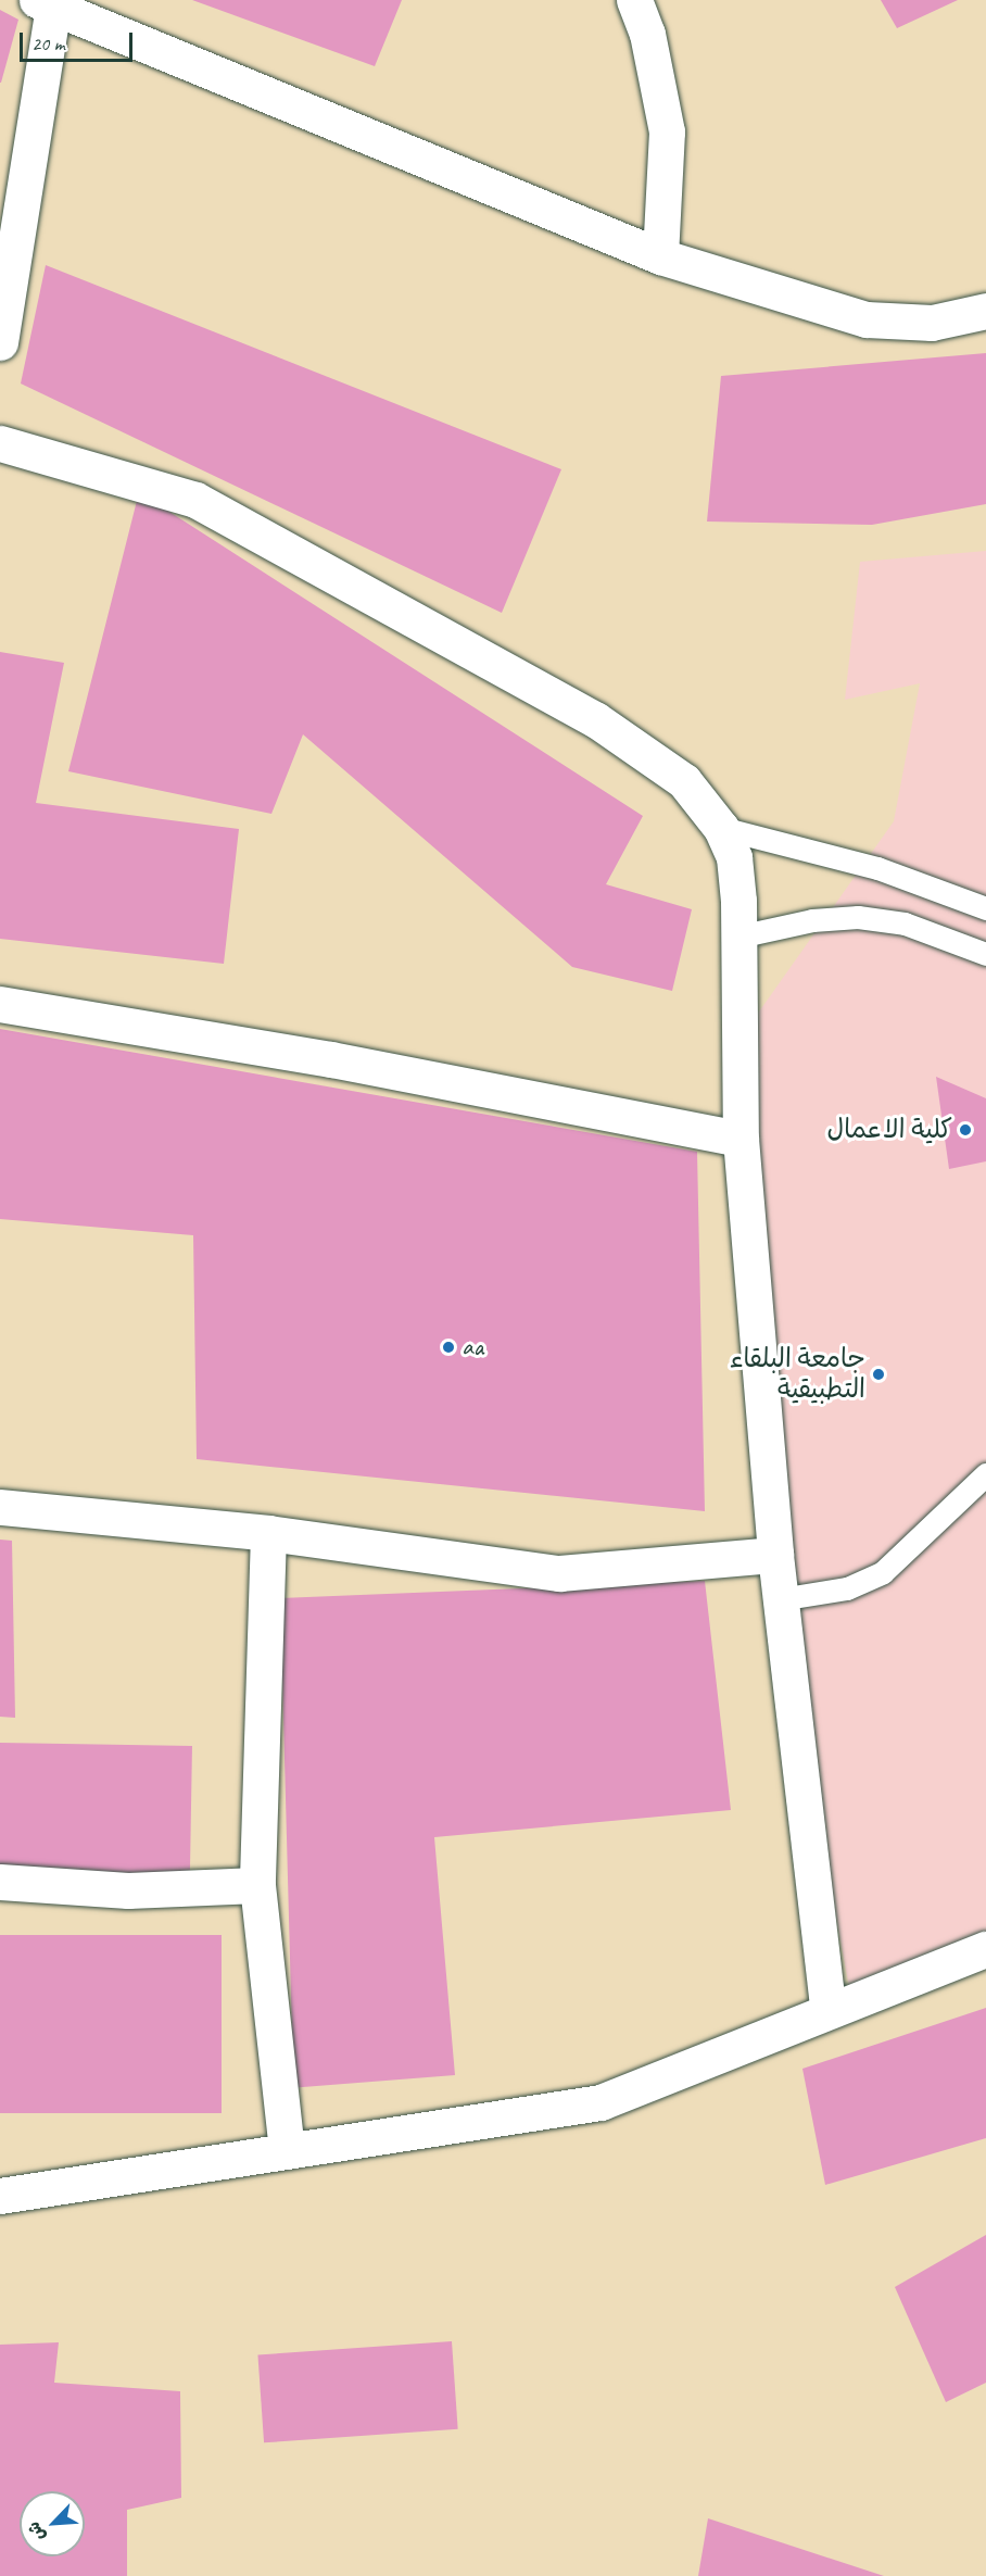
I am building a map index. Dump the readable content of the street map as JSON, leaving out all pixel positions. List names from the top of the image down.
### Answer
{
  "places": ["كلية الاعمال", "aa", "جامعة البلقاء التطبيقية"],
  "scale_bar": "20 m",
  "north": "bottom left"
}
